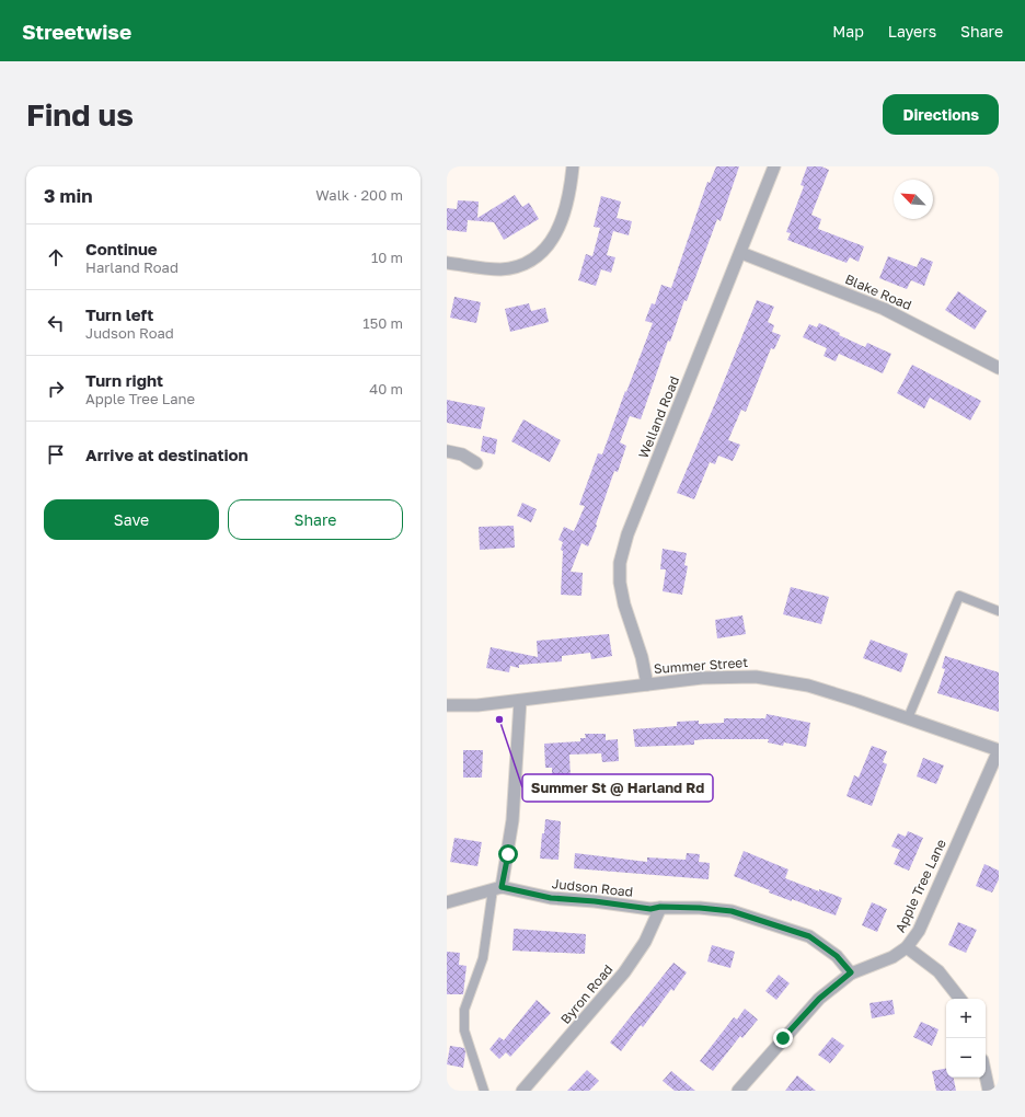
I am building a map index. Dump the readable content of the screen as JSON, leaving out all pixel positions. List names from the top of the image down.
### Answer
{
  "streets": {
    "street": [
      "Blake Road",
      "Welland Road",
      "Summer Street",
      "Apple Tree Lane",
      "Judson Road",
      "Byron Road"
    ]
  },
  "crossings": [
    ["Blake Road", "Welland Road"],
    ["Welland Road", "Summer Street"],
    ["Summer Street", "Apple Tree Lane"],
    ["Apple Tree Lane", "Judson Road"],
    ["Judson Road", "Byron Road"]
  ],
  "places": ["Summer St @ Harland Rd"],
  "north": "top left",
  "page": {
    "header": "Streetwise",
    "nav": ["Map", "Layers", "Share"],
    "buttons": [
      "Directions",
      ["Save", "Share"]
    ],
    "title": "Find us",
    "heading": ["3 min", "Walk · 200 m"],
    "list": [
      ["Continue", "Harland Road", "10 m"],
      ["Turn left", "Judson Road", "150 m"],
      ["Turn right", "Apple Tree Lane", "40 m"],
      "Arrive at destination"
    ],
    "map_buttons": ["+", "−"]
  }
}
